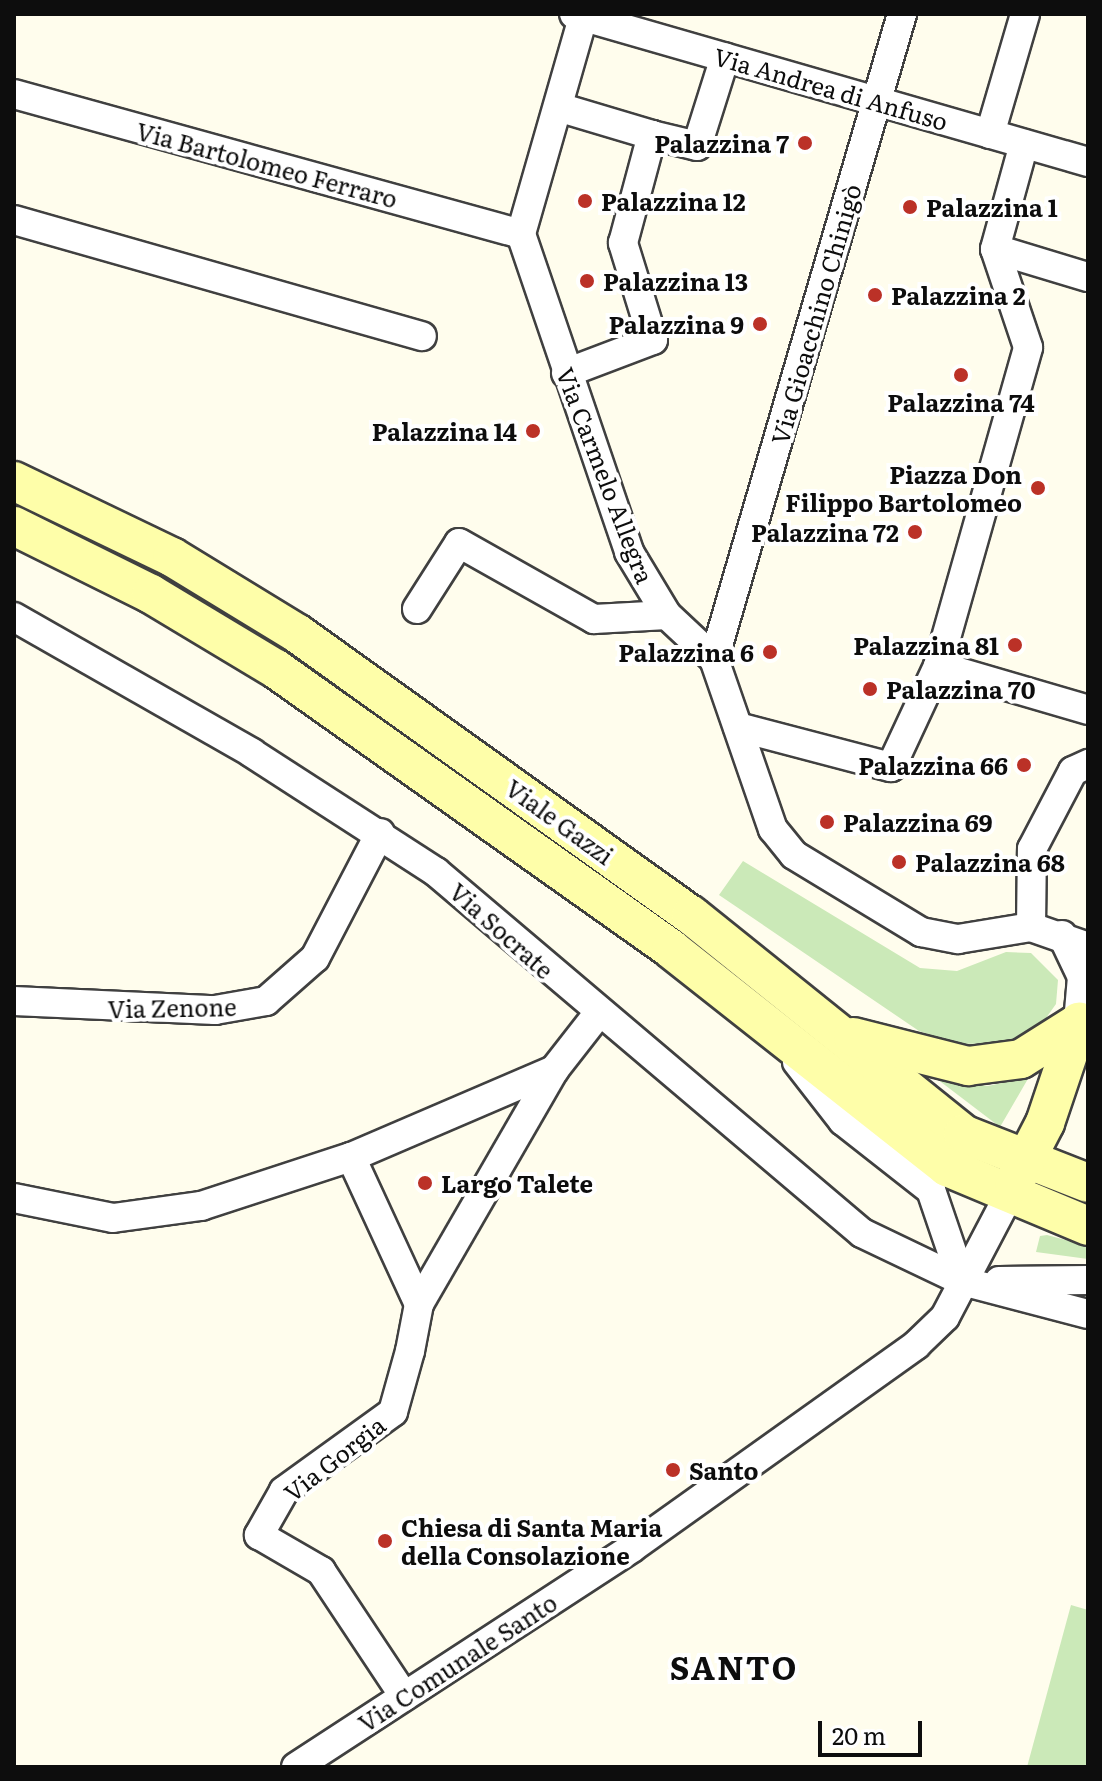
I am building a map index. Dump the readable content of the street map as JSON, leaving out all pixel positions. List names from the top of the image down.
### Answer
{
  "streets": {
    "main road": ["Viale Gazzi"],
    "street": [
      "Via Andrea di Anfuso",
      "Via Bartolomeo Ferraro",
      "Via Gioacchino Chinigò",
      "Via Carmelo Allegra",
      "Via Socrate",
      "Via Zenone",
      "Via Gorgia",
      "Via Comunale Santo"
    ]
  },
  "crossings": [
    ["Via Andrea di Anfuso", "Via Gioacchino Chinigò"],
    ["Via Bartolomeo Ferraro", "Via Carmelo Allegra"],
    ["Via Gioacchino Chinigò", "Via Carmelo Allegra"],
    ["Viale Gazzi", "Via Comunale Santo"],
    ["Via Socrate", "Via Zenone"],
    ["Via Socrate", "Via Comunale Santo"],
    ["Via Gorgia", "Via Comunale Santo"]
  ],
  "districts": ["SANTO"],
  "places": [
    "Palazzina 7",
    "Palazzina 12",
    "Palazzina 1",
    "Palazzina 13",
    "Palazzina 2",
    "Palazzina 9",
    "Palazzina 74",
    "Palazzina 14",
    "Piazza Don Filippo Bartolomeo",
    "Palazzina 72",
    "Palazzina 81",
    "Palazzina 6",
    "Palazzina 70",
    "Palazzina 66",
    "Palazzina 69",
    "Palazzina 68",
    "Largo Talete",
    "Santo",
    "Chiesa di Santa Maria della Consolazione"
  ],
  "scale_bar": "20 m"
}
